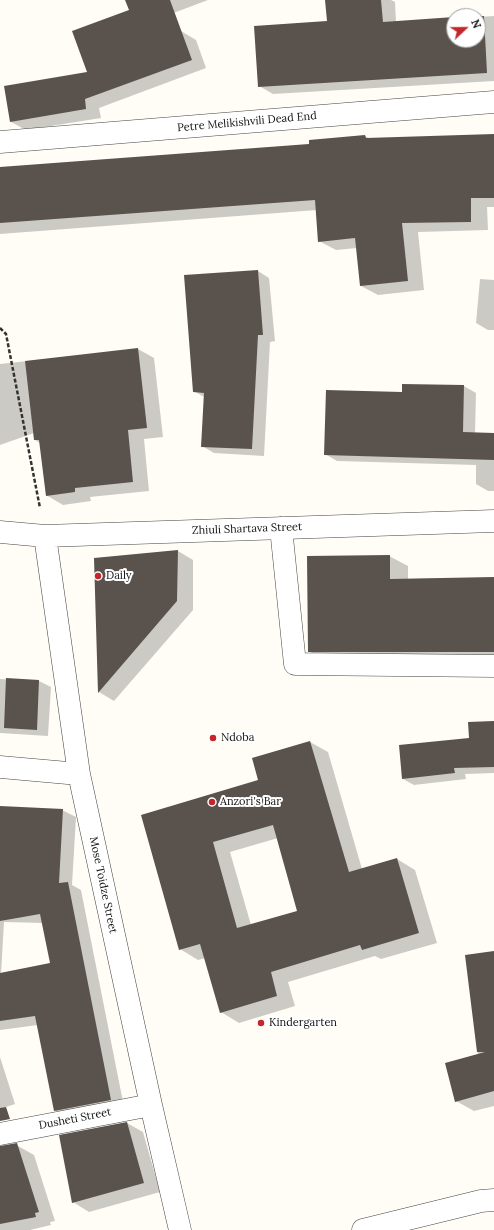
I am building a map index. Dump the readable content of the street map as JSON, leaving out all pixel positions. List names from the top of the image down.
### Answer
{
  "streets": {
    "street": [
      "Petre Melikishvili Dead End",
      "Zhiuli Shartava Street",
      "Mose Toidze Street",
      "Dusheti Street"
    ]
  },
  "crossings": [
    ["Zhiuli Shartava Street", "Mose Toidze Street"],
    ["Mose Toidze Street", "Dusheti Street"]
  ],
  "places": [
    "Daily",
    "Ndoba",
    "Anzori's Bar",
    "Kindergarten"
  ],
  "north": "right"
}
